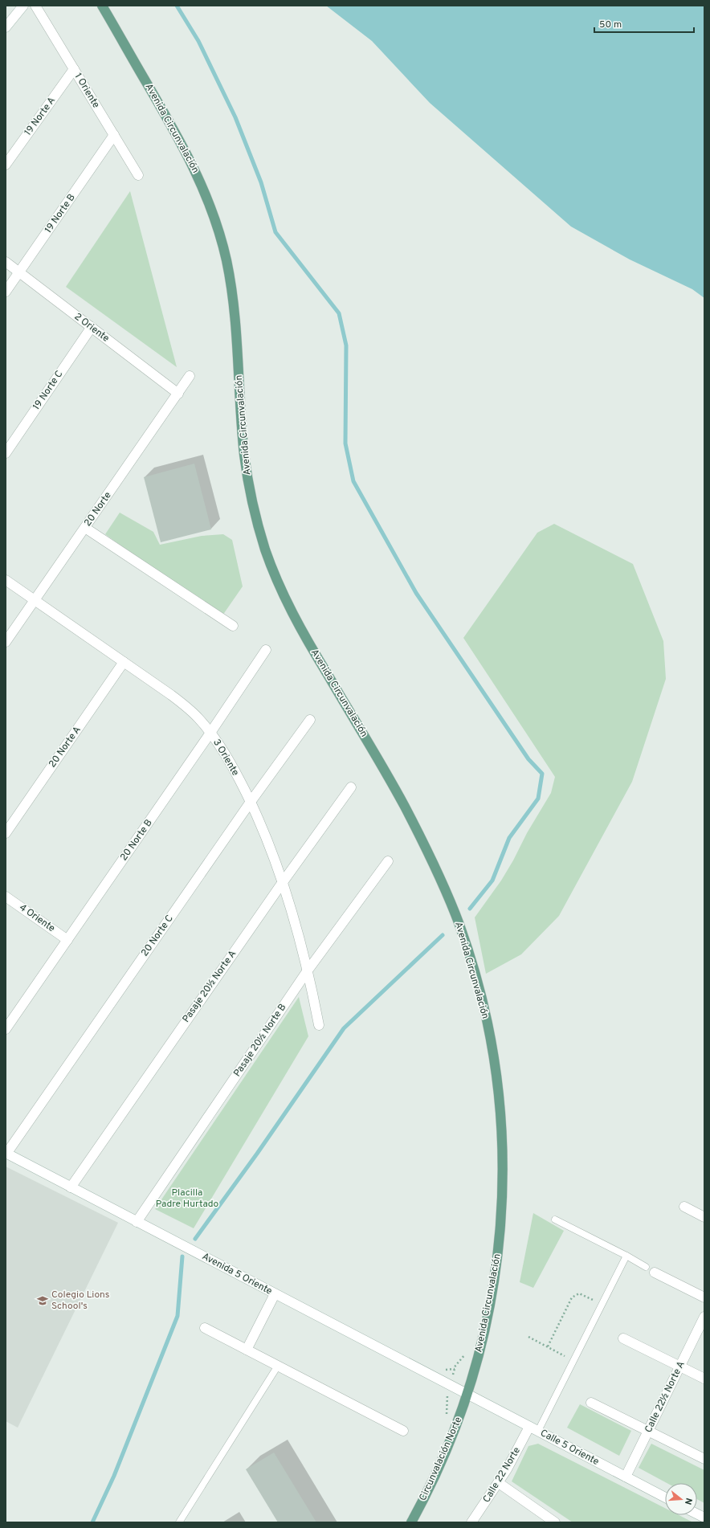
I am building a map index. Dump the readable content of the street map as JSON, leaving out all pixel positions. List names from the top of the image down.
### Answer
{
  "streets": {
    "main road": ["Avenida Circunvalación", "Circunvalación Norte"],
    "street": [
      "1 Oriente",
      "19 Norte A",
      "19 Norte B",
      "2 Oriente",
      "19 Norte C",
      "20 Norte",
      "20 Norte A",
      "3 Oriente",
      "20 Norte B",
      "4 Oriente",
      "20 Norte C",
      "Pasaje 20½ Norte A",
      "Pasaje 20½ Norte B",
      "Avenida 5 Oriente",
      "Calle 22½ Norte A",
      "Calle 5 Oriente",
      "Calle 22 Norte"
    ]
  },
  "crossings": [
    ["1 Oriente", "19 Norte A"],
    ["1 Oriente", "19 Norte B"],
    ["Avenida Circunvalación", "Avenida 5 Oriente"],
    ["Avenida Circunvalación", "Calle 5 Oriente"],
    ["Avenida Circunvalación", "Circunvalación Norte"],
    ["19 Norte B", "2 Oriente"],
    ["2 Oriente", "19 Norte C"],
    ["2 Oriente", "20 Norte"],
    ["20 Norte", "3 Oriente"],
    ["20 Norte A", "3 Oriente"],
    ["3 Oriente", "20 Norte B"],
    ["3 Oriente", "20 Norte C"],
    ["3 Oriente", "Pasaje 20½ Norte A"],
    ["3 Oriente", "Pasaje 20½ Norte B"],
    ["20 Norte B", "4 Oriente"],
    ["20 Norte C", "Avenida 5 Oriente"],
    ["Pasaje 20½ Norte A", "Avenida 5 Oriente"],
    ["Pasaje 20½ Norte B", "Avenida 5 Oriente"],
    ["Avenida 5 Oriente", "Calle 5 Oriente"],
    ["Avenida 5 Oriente", "Circunvalación Norte"],
    ["Calle 22½ Norte A", "Calle 5 Oriente"],
    ["Calle 5 Oriente", "Circunvalación Norte"],
    ["Calle 5 Oriente", "Calle 22 Norte"]
  ],
  "parks": ["Placilla Padre Hurtado"],
  "places": {
    "school or university": ["Colegio Lions School's"]
  },
  "scale_bar": "50 m",
  "north": "right"
}
